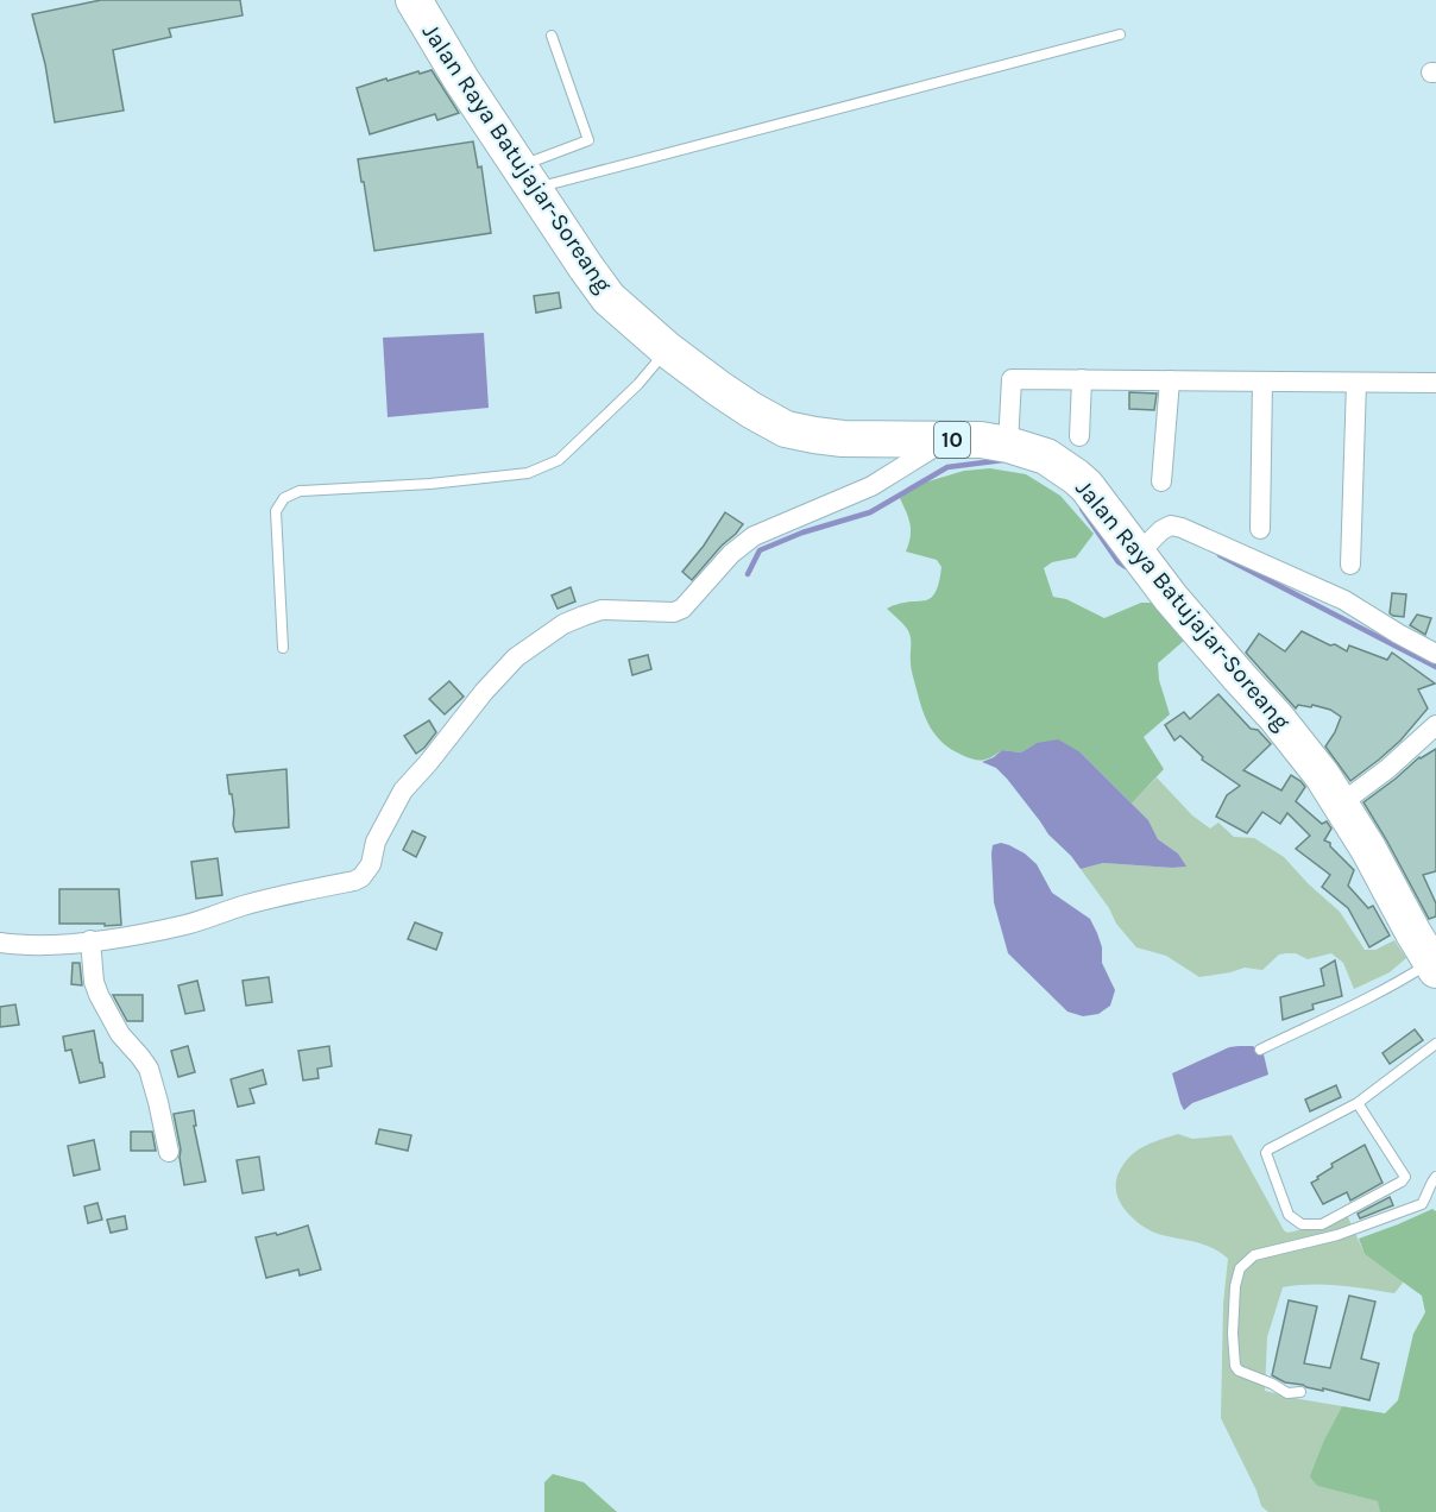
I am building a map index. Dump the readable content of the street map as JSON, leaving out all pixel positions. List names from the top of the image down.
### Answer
{
  "streets": {
    "highway": ["Jalan Raya Batujajar-Soreang", "10"]
  }
}
